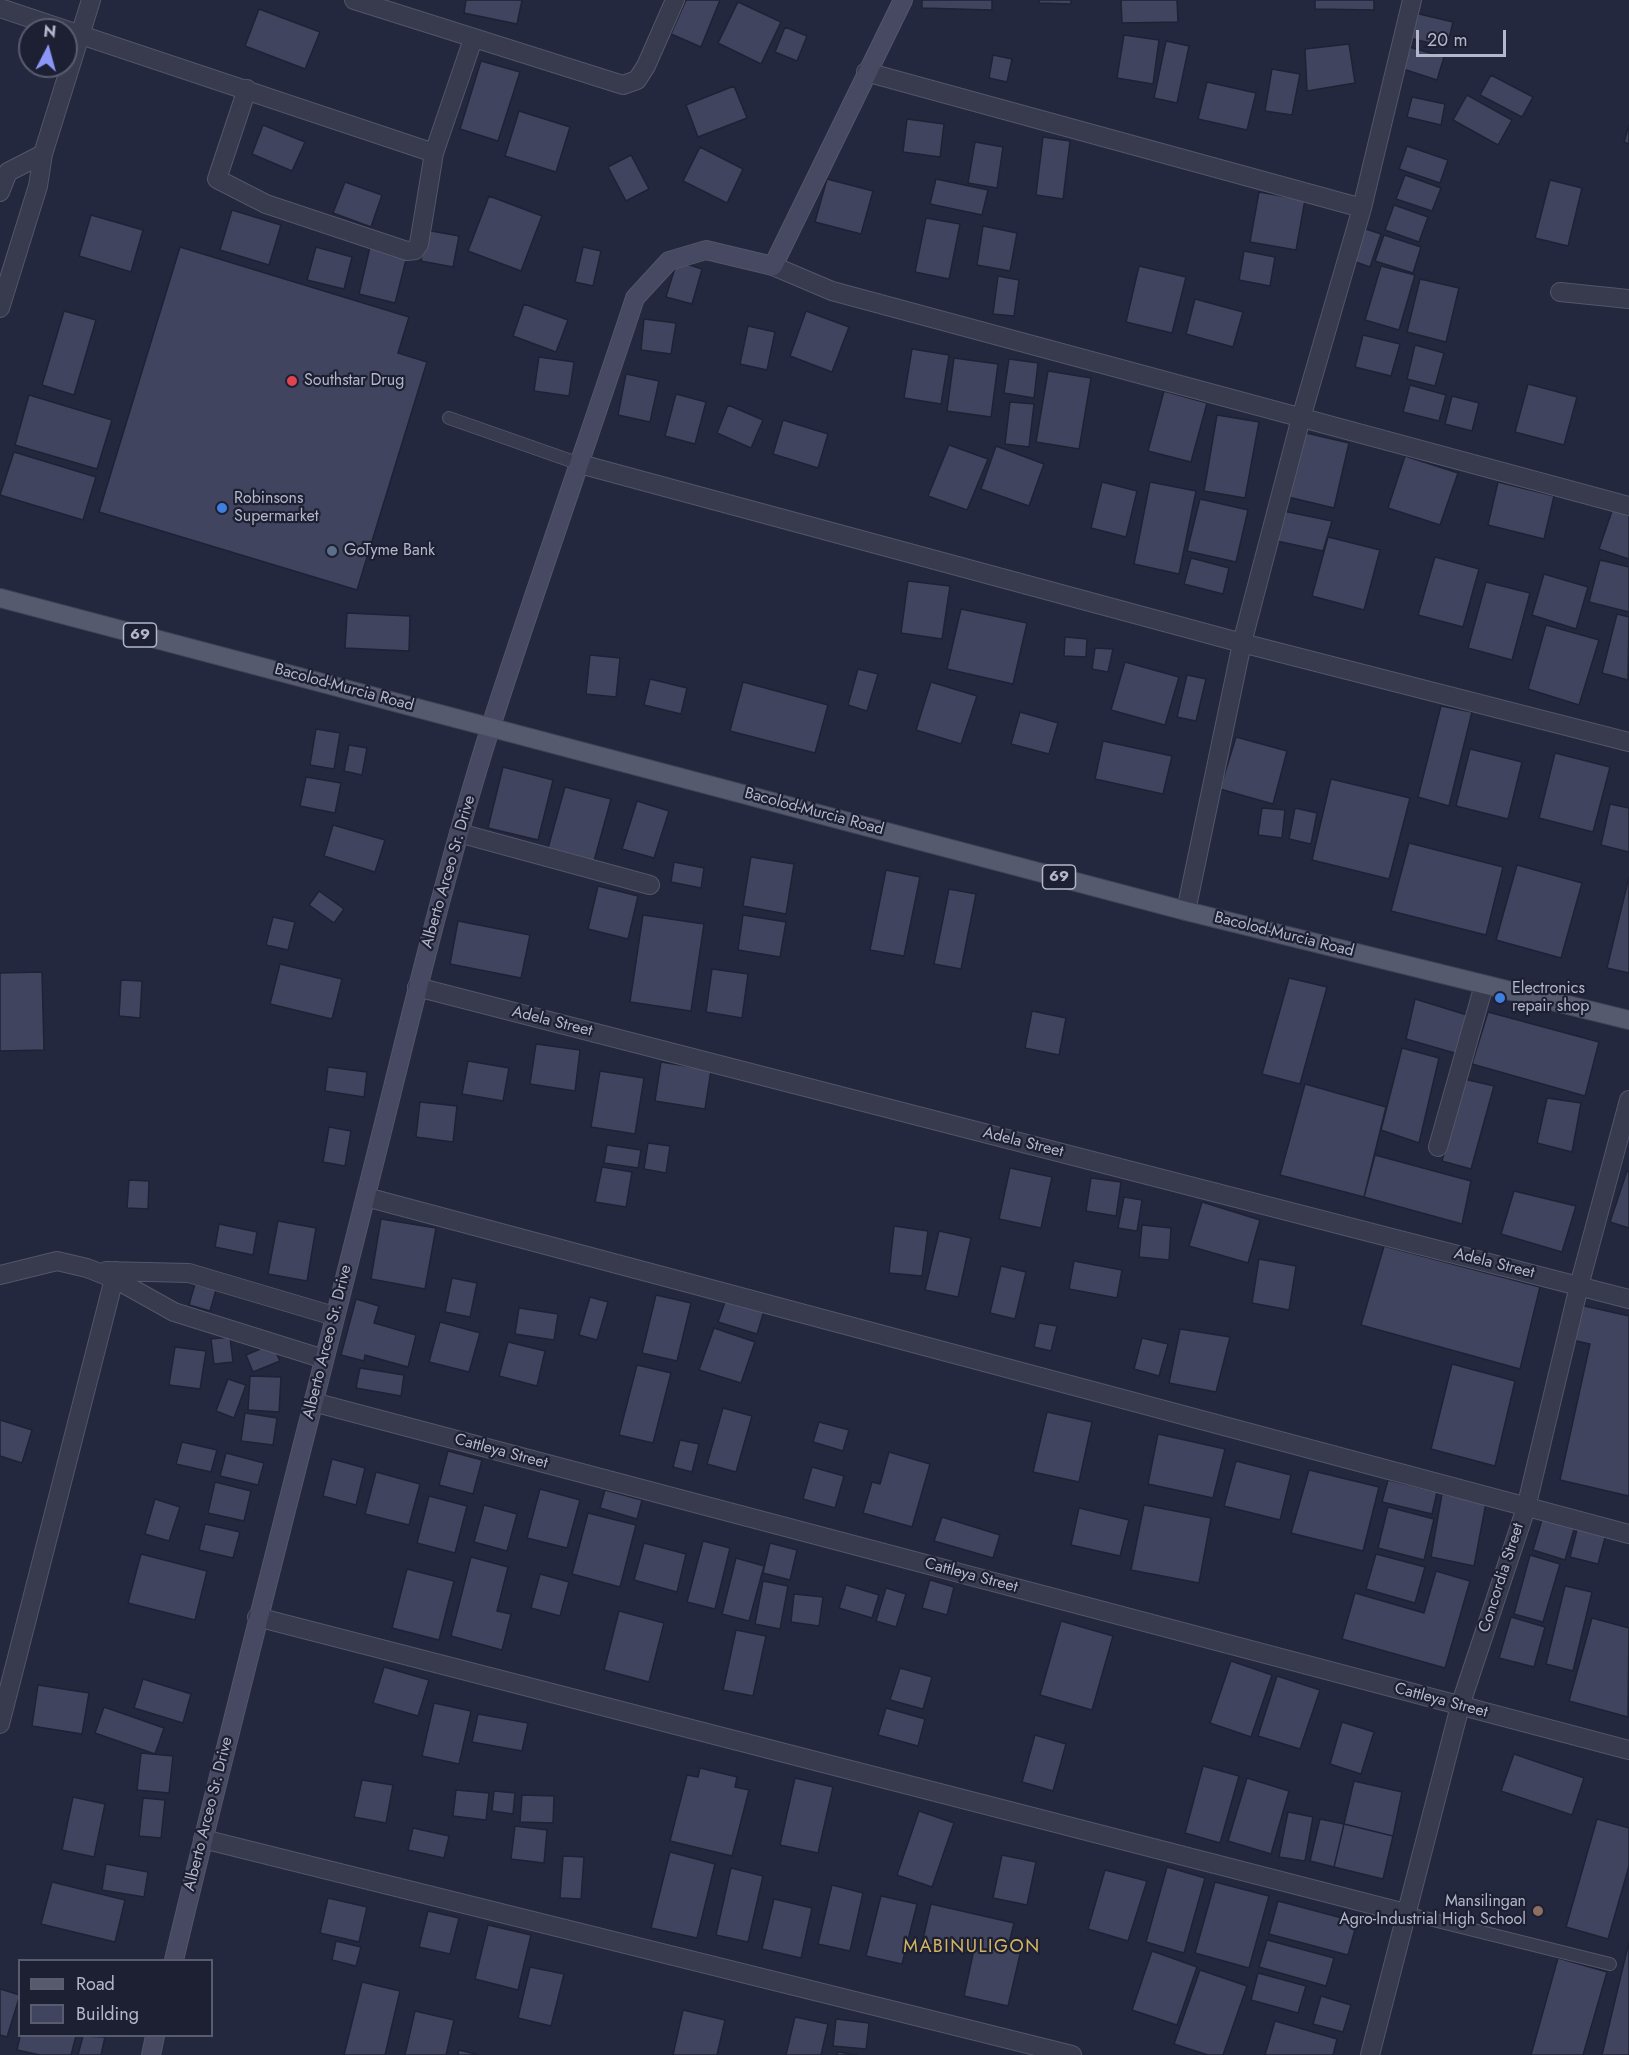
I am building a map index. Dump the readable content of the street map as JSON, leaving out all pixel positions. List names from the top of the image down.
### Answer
{
  "streets": {
    "main road": ["69", "Bacolod-Murcia Road"],
    "street": [
      "Alberto Arceo Sr. Drive",
      "Adela Street",
      "Cattleya Street",
      "Concordia Street"
    ]
  },
  "crossings": [
    ["Bacolod-Murcia Road", "Alberto Arceo Sr. Drive"],
    ["Alberto Arceo Sr. Drive", "Adela Street"],
    ["Alberto Arceo Sr. Drive", "Cattleya Street"],
    ["Adela Street", "Concordia Street"],
    ["Cattleya Street", "Concordia Street"]
  ],
  "districts": ["MABINULIGON"],
  "places": [
    "Southstar Drug",
    "Robinsons Supermarket",
    "GoTyme Bank",
    "Electronics repair shop",
    "Mansilingan Agro-Industrial High School"
  ],
  "legend": ["Road", "Building"],
  "scale_bar": "20 m",
  "north": "top"
}
